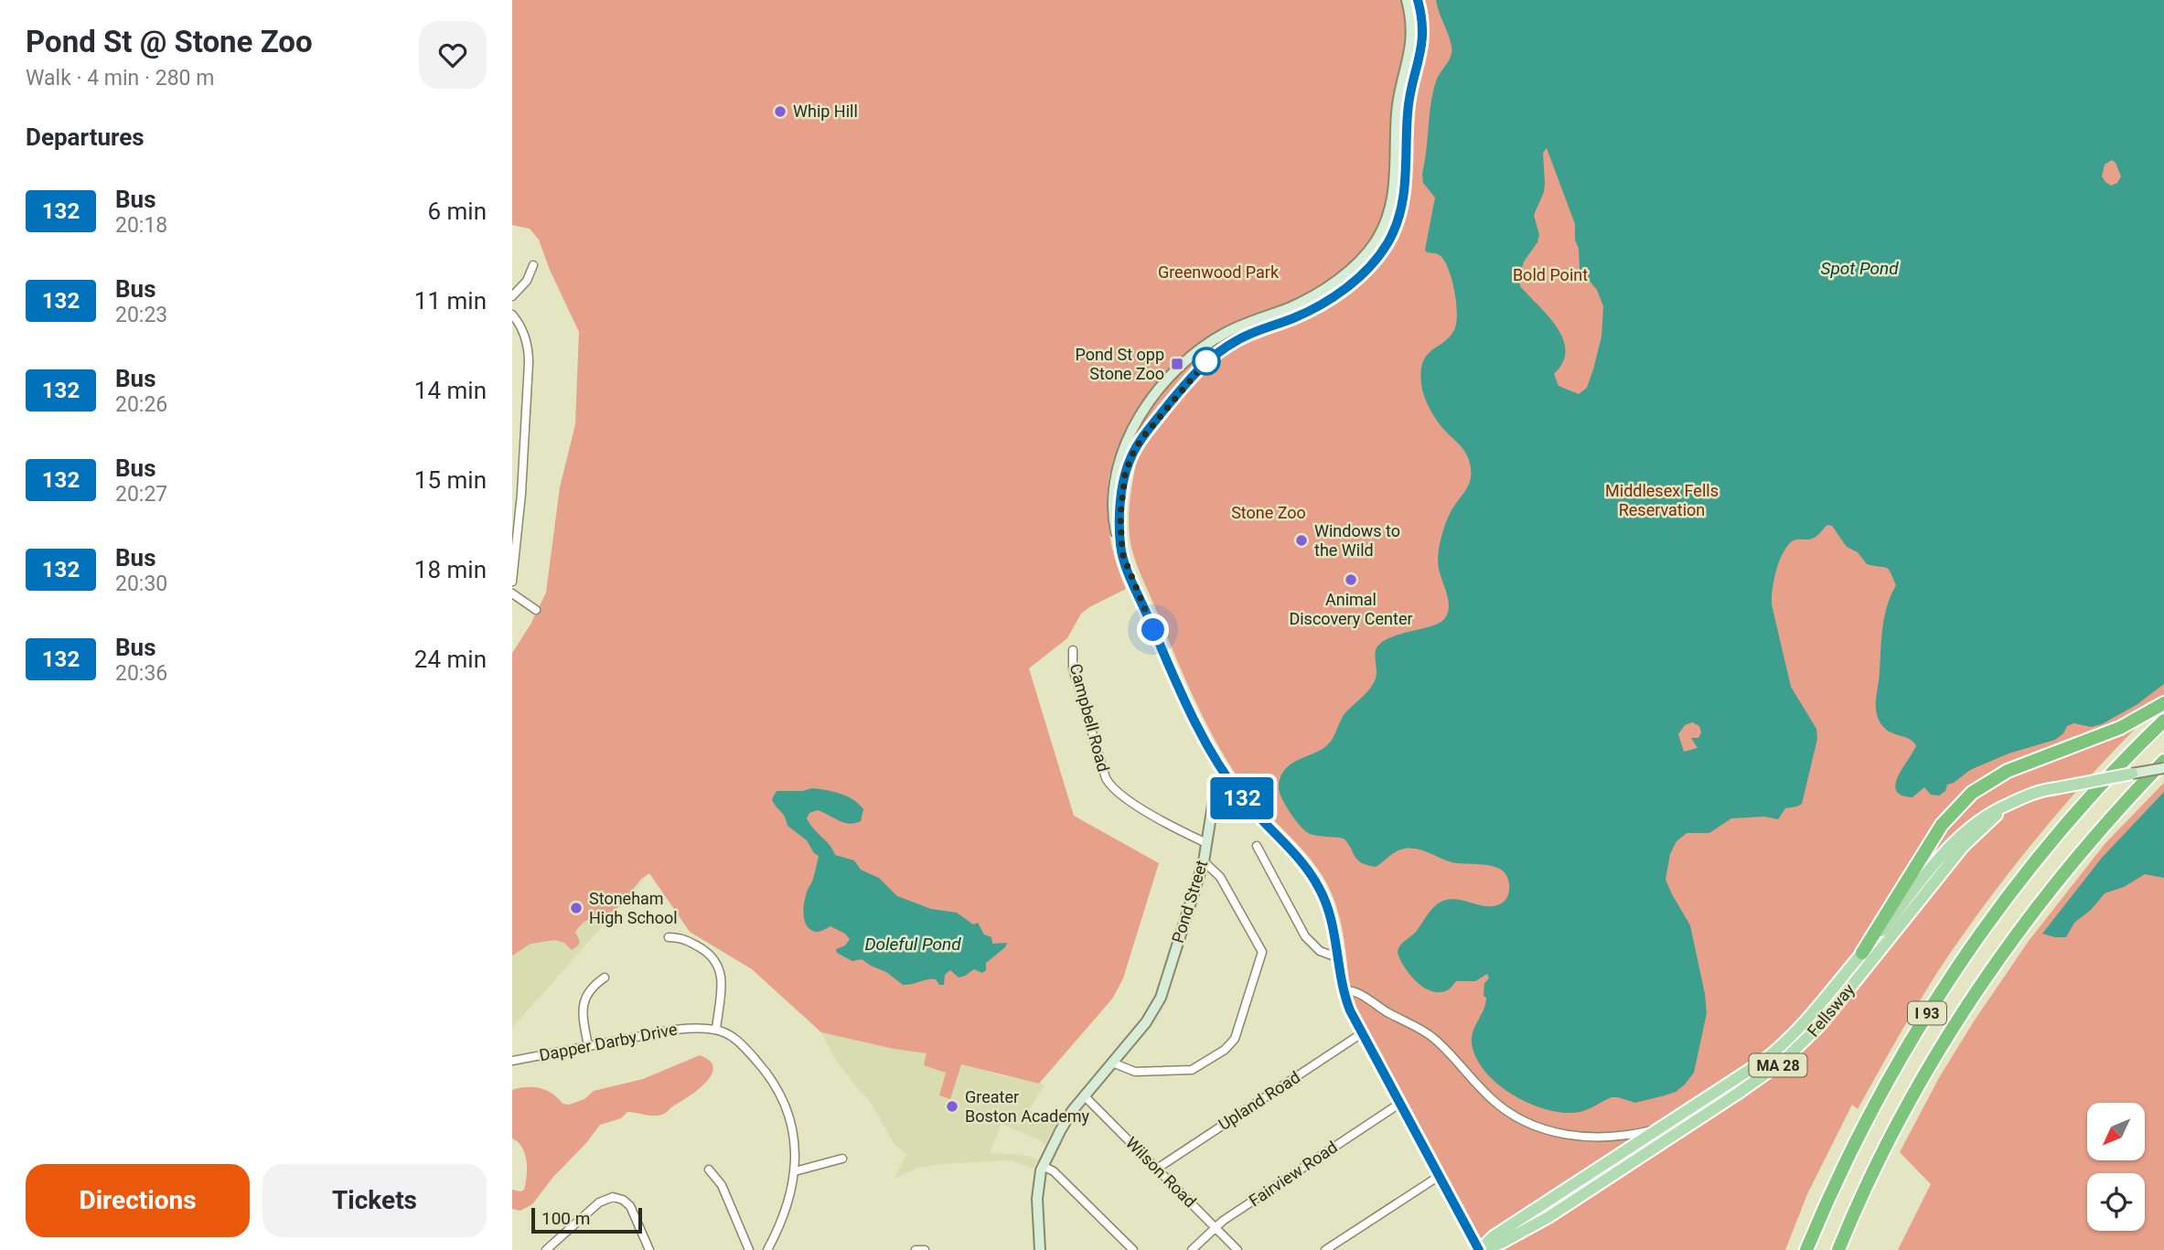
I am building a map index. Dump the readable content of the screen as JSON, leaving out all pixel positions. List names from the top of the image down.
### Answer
{
  "streets": {
    "highway": ["I 93"],
    "main road": ["Pond Street", "Fellsway", "MA 28"],
    "street": [
      "Campbell Road",
      "Dapper Darby Drive",
      "Upland Road",
      "Wilson Road",
      "Fairview Road"
    ]
  },
  "crossings": [
    ["Campbell Road", "Pond Street"],
    ["Pond Street", "Wilson Road"],
    ["Upland Road", "Wilson Road"],
    ["Wilson Road", "Fairview Road"]
  ],
  "water": ["Spot Pond", "Doleful Pond"],
  "parks": [
    "Greenwood Park",
    "Bold Point",
    "Middlesex Fells Reservation",
    "Stone Zoo"
  ],
  "places": {
    "other": [
      "Whip Hill",
      "Windows to the Wild",
      "Animal Discovery Center",
      "Stoneham High School",
      "Greater Boston Academy"
    ],
    "transit": ["Pond St opp Stone Zoo"]
  },
  "lines": ["bus line 132"],
  "scale_bar": "100 m",
  "north": "bottom left",
  "page": {
    "heading": [
      ["Pond St @ Stone Zoo", "Walk · 4 min · 280 m"],
      "Departures"
    ],
    "on_map": "132",
    "list": [
      {
        "mark": "132",
        "name": "Bus",
        "note": "20:18",
        "value": "6 min"
      },
      {
        "mark": "132",
        "name": "Bus",
        "note": "20:23",
        "value": "11 min"
      },
      {
        "mark": "132",
        "name": "Bus",
        "note": "20:26",
        "value": "14 min"
      },
      {
        "mark": "132",
        "name": "Bus",
        "note": "20:27",
        "value": "15 min"
      },
      {
        "mark": "132",
        "name": "Bus",
        "note": "20:30",
        "value": "18 min"
      },
      {
        "mark": "132",
        "name": "Bus",
        "note": "20:36",
        "value": "24 min"
      }
    ],
    "buttons": ["Directions", "Tickets"],
    "scale": "100 m"
  }
}
